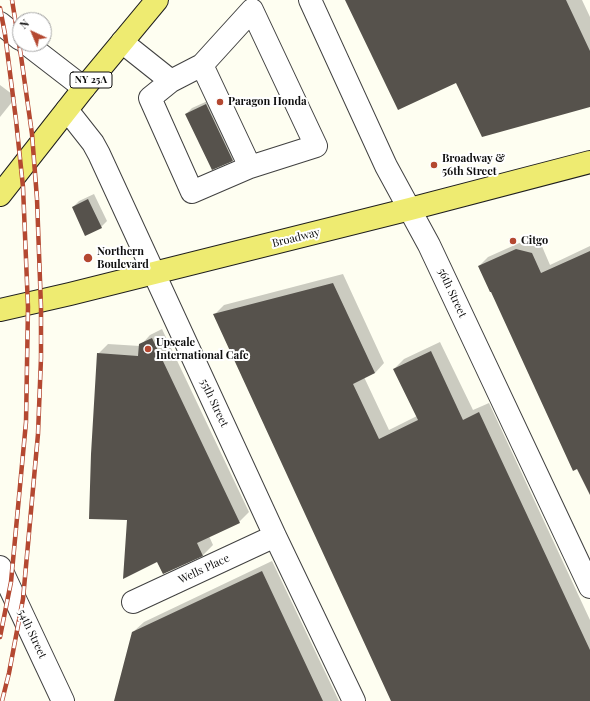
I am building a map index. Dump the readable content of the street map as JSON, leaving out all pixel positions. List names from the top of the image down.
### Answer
{
  "streets": {
    "main road": ["NY 25A", "Broadway"],
    "street": [
      "56th Street",
      "55th Street",
      "Wells Place",
      "54th Street"
    ]
  },
  "crossings": [
    ["NY 25A", "55th Street"],
    ["Broadway", "56th Street"],
    ["Broadway", "55th Street"],
    ["55th Street", "Wells Place"]
  ],
  "places": [
    "Paragon Honda",
    "Broadway & 56th Street",
    "Citgo",
    "Northern Boulevard",
    "Upscale International Cafe"
  ],
  "north": "top left"
}
